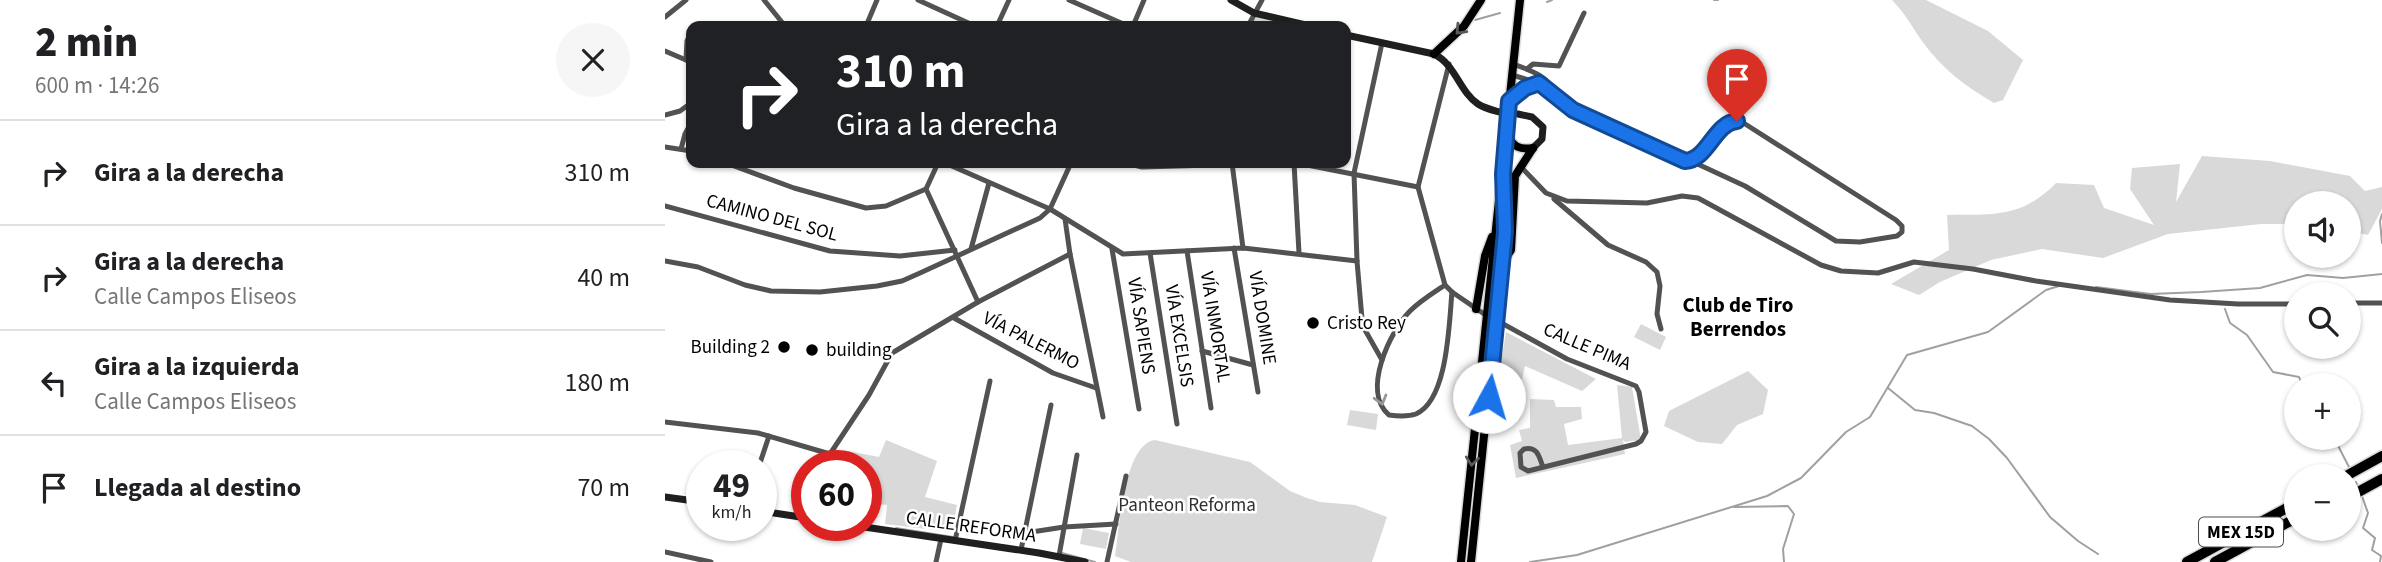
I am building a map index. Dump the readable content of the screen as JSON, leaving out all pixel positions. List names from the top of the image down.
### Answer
{
  "streets": {
    "highway": ["MEX 15D"],
    "street": [
      "CAMINO DEL SOL",
      "VÍA DOMINE",
      "VÍA SAPIENS",
      "VÍA INMORTAL",
      "VÍA EXCELSIS",
      "VÍA PALERMO",
      "CALLE PIMA",
      "CALLE REFORMA"
    ]
  },
  "districts": ["Club de Tiro Berrendos"],
  "parks": ["Panteon Reforma"],
  "places": ["Cristo Rey", "Building 2", "building"],
  "page": {
    "heading": ["2 min", "600 m · 14:26"],
    "turn": ["310 m", "Gira a la derecha"],
    "list": [
      {
        "name": "Gira a la derecha",
        "value": "310 m"
      },
      {
        "name": "Gira a la derecha",
        "note": "Calle Campos Eliseos",
        "value": "40 m"
      },
      {
        "name": "Gira a la izquierda",
        "note": "Calle Campos Eliseos",
        "value": "180 m"
      },
      {
        "name": "Llegada al destino",
        "value": "70 m"
      }
    ],
    "map_buttons": ["+", "−"],
    "speed": "49 km/h",
    "limit": "60"
  }
}
